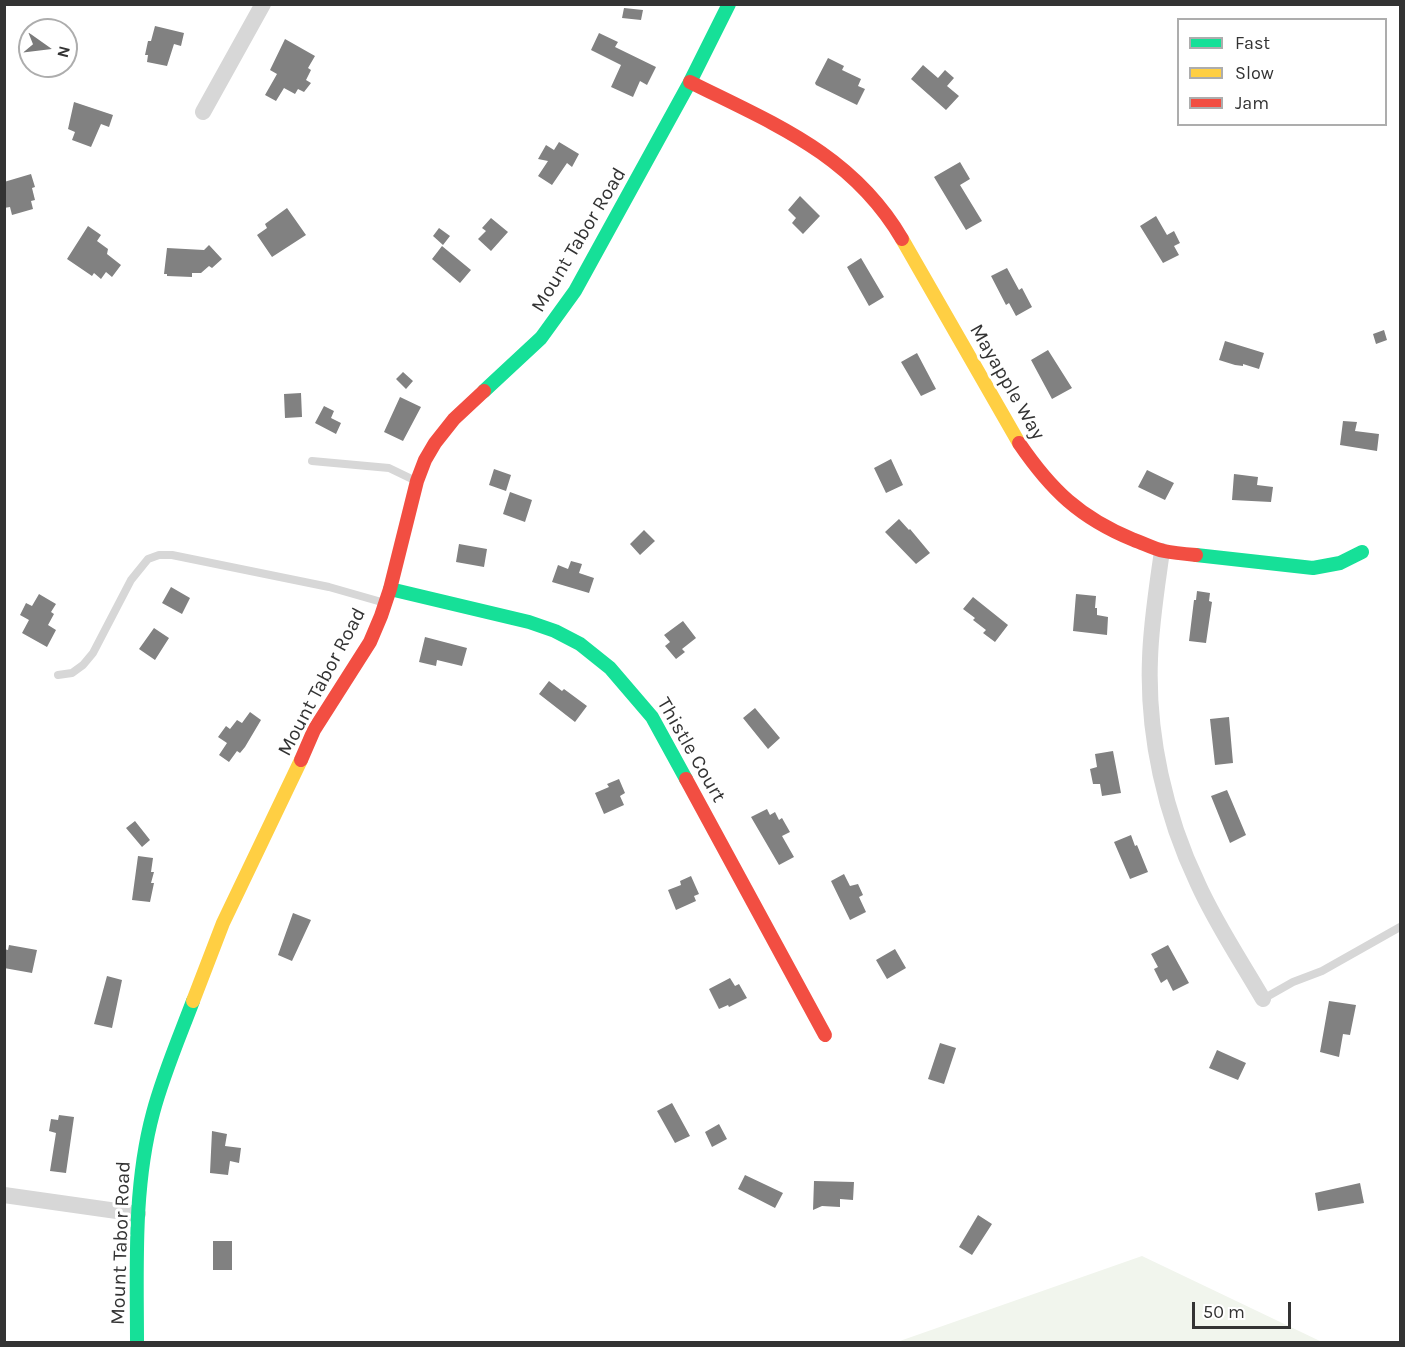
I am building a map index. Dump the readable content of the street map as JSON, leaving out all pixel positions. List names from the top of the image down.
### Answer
{
  "streets": {
    "street": ["Mount Tabor Road", "Mayapple Way", "Thistle Court"]
  },
  "crossings": [
    ["Mount Tabor Road", "Mayapple Way"],
    ["Mount Tabor Road", "Thistle Court"]
  ],
  "legend": ["Fast", "Slow", "Jam"],
  "scale_bar": "50 m",
  "north": "right"
}
